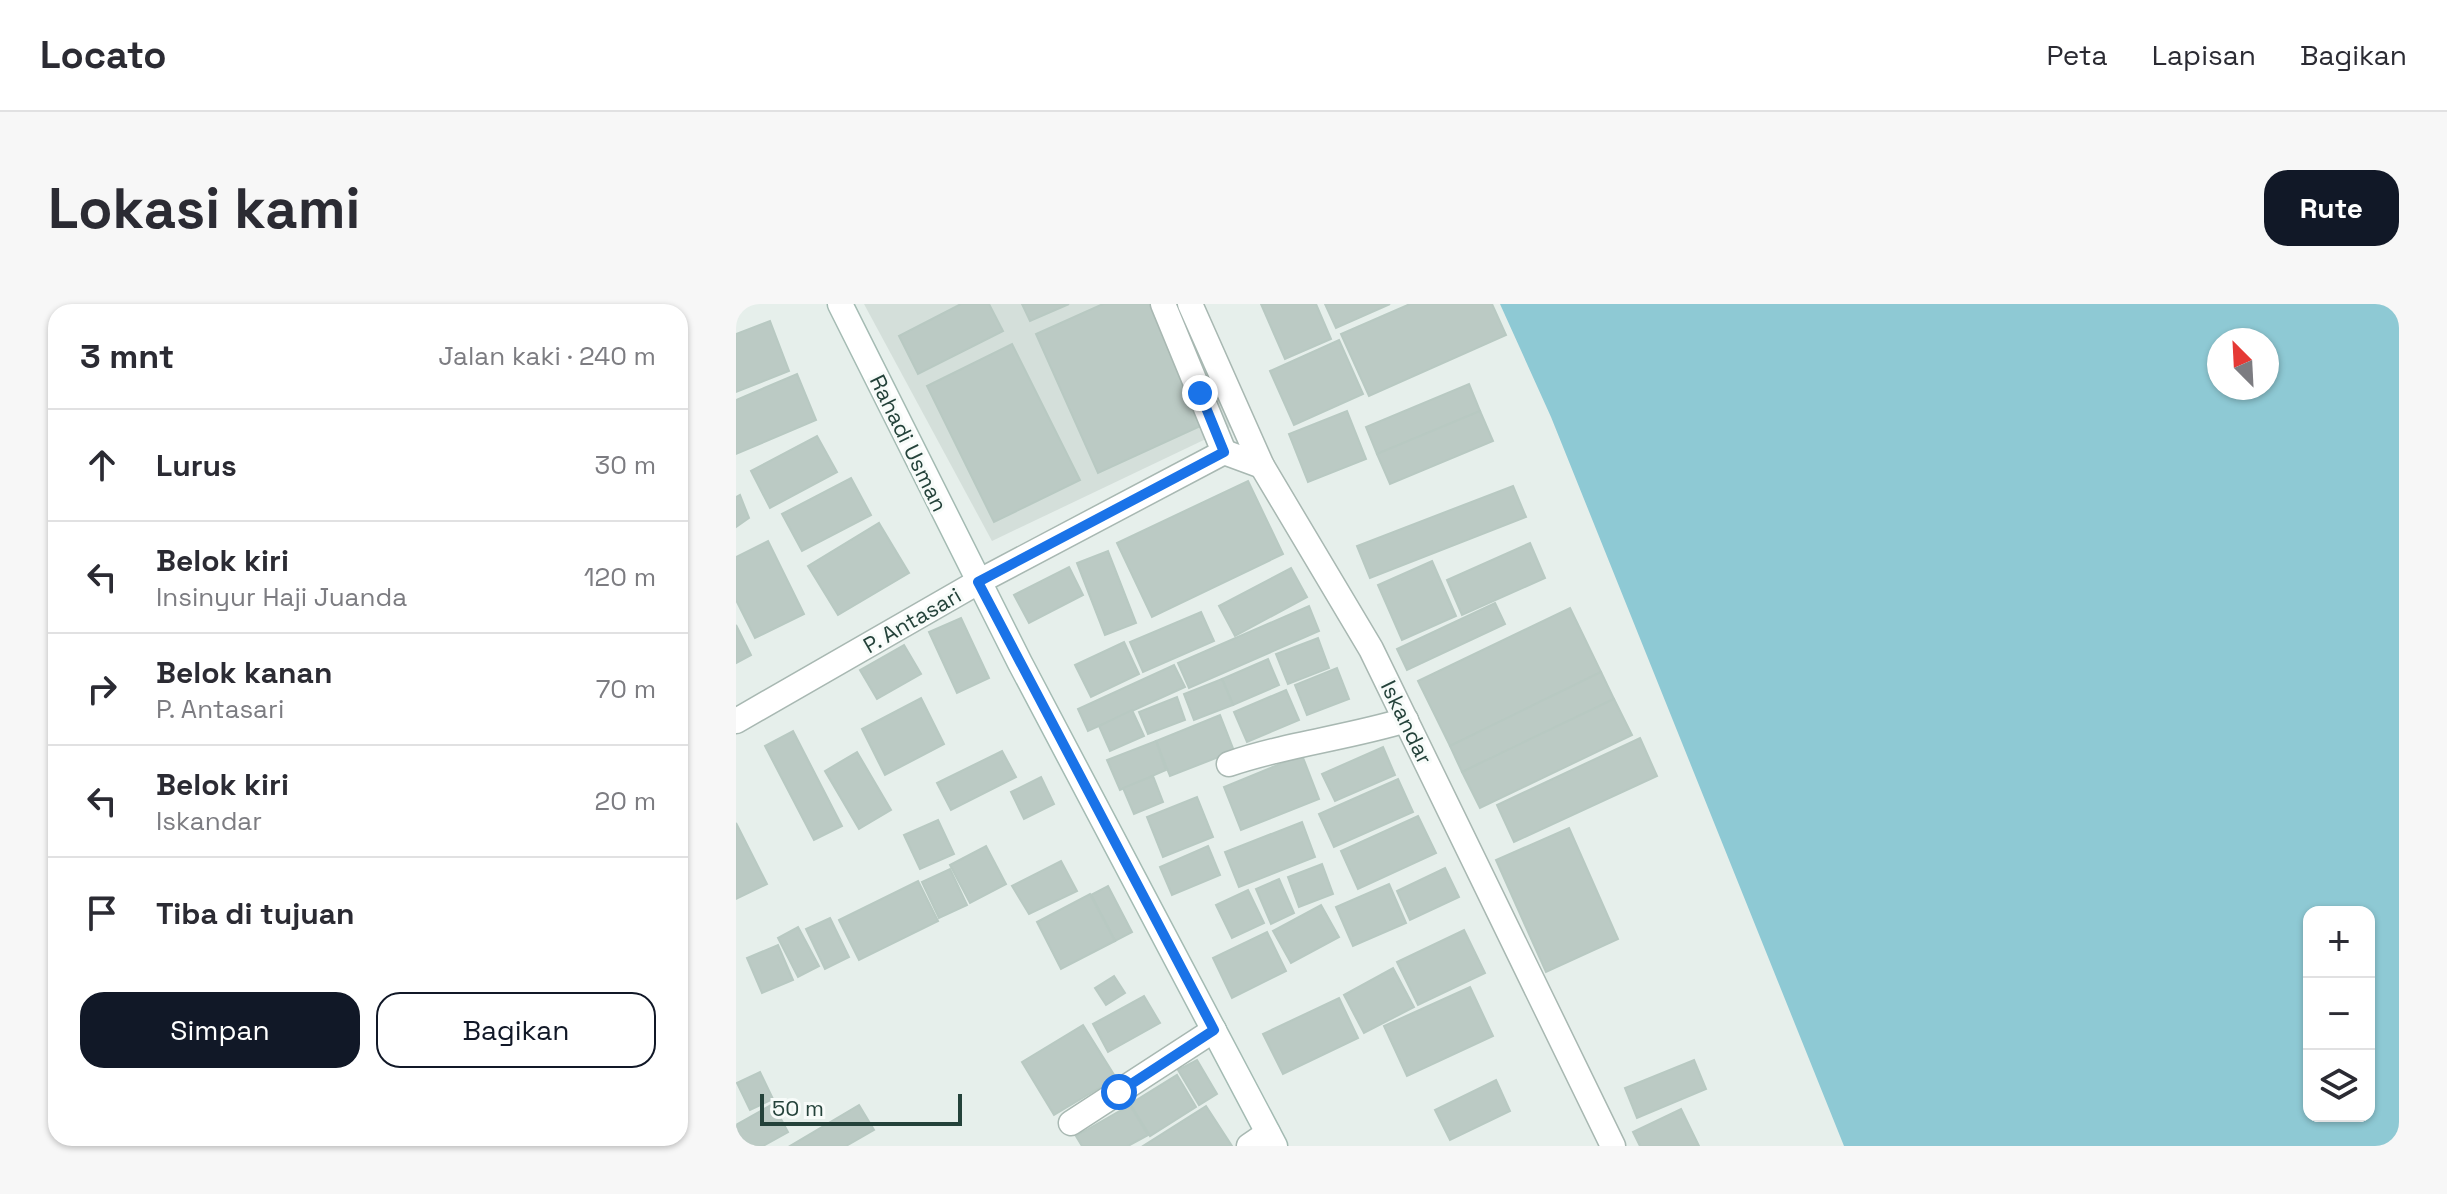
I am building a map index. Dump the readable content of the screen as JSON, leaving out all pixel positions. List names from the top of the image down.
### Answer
{
  "streets": {
    "street": ["Rahadi Usman", "P. Antasari", "Iskandar"]
  },
  "crossings": [
    ["Rahadi Usman", "P. Antasari"]
  ],
  "scale_bar": "50 m",
  "north": "top left",
  "page": {
    "header": "Locato",
    "nav": ["Peta", "Lapisan", "Bagikan"],
    "buttons": [
      "Rute",
      ["Simpan", "Bagikan"]
    ],
    "title": "Lokasi kami",
    "heading": ["3 mnt", "Jalan kaki · 240 m"],
    "list": [
      ["Lurus", "30 m"],
      ["Belok kiri", "Insinyur Haji Juanda", "120 m"],
      ["Belok kanan", "P. Antasari", "70 m"],
      ["Belok kiri", "Iskandar", "20 m"],
      "Tiba di tujuan"
    ],
    "map_buttons": ["+", "−"],
    "scale": "50 m"
  }
}
